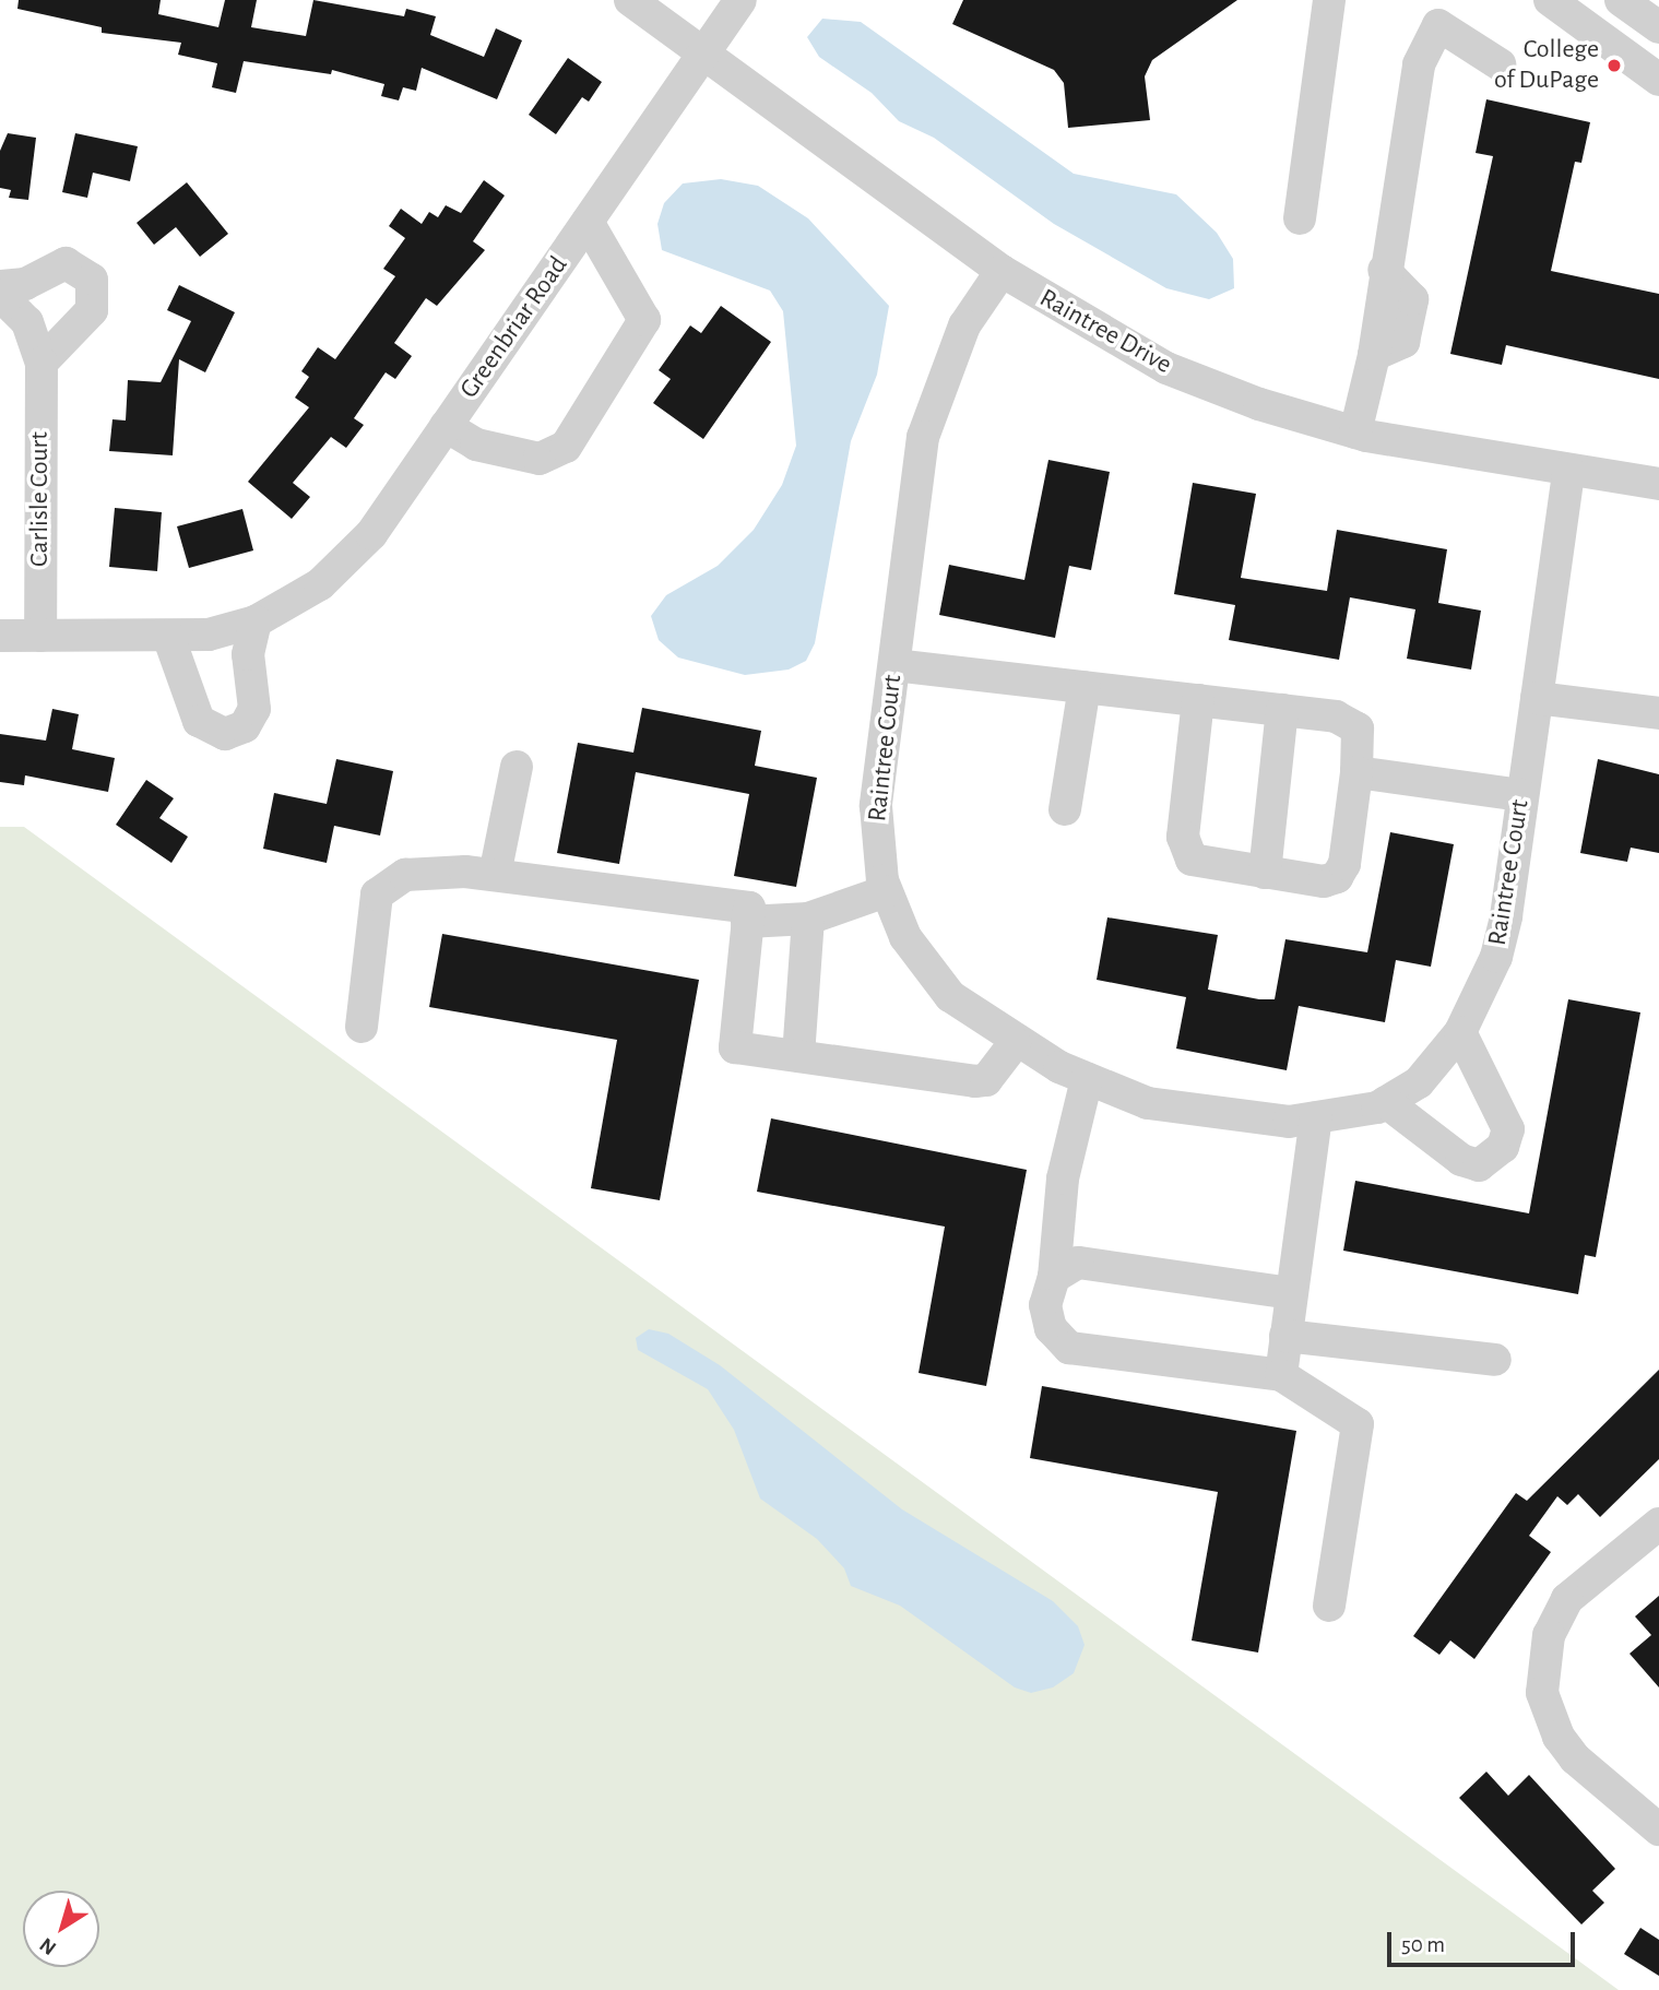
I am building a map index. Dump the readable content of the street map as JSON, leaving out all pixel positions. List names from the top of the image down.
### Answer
{
  "streets": {
    "street": [
      "Greenbriar Road",
      "Raintree Drive",
      "Carlisle Court",
      "Raintree Court"
    ]
  },
  "crossings": [
    ["Greenbriar Road", "Raintree Drive"],
    ["Greenbriar Road", "Carlisle Court"],
    ["Raintree Drive", "Raintree Court"]
  ],
  "places": ["College of DuPage"],
  "scale_bar": "50 m",
  "north": "bottom left"
}
